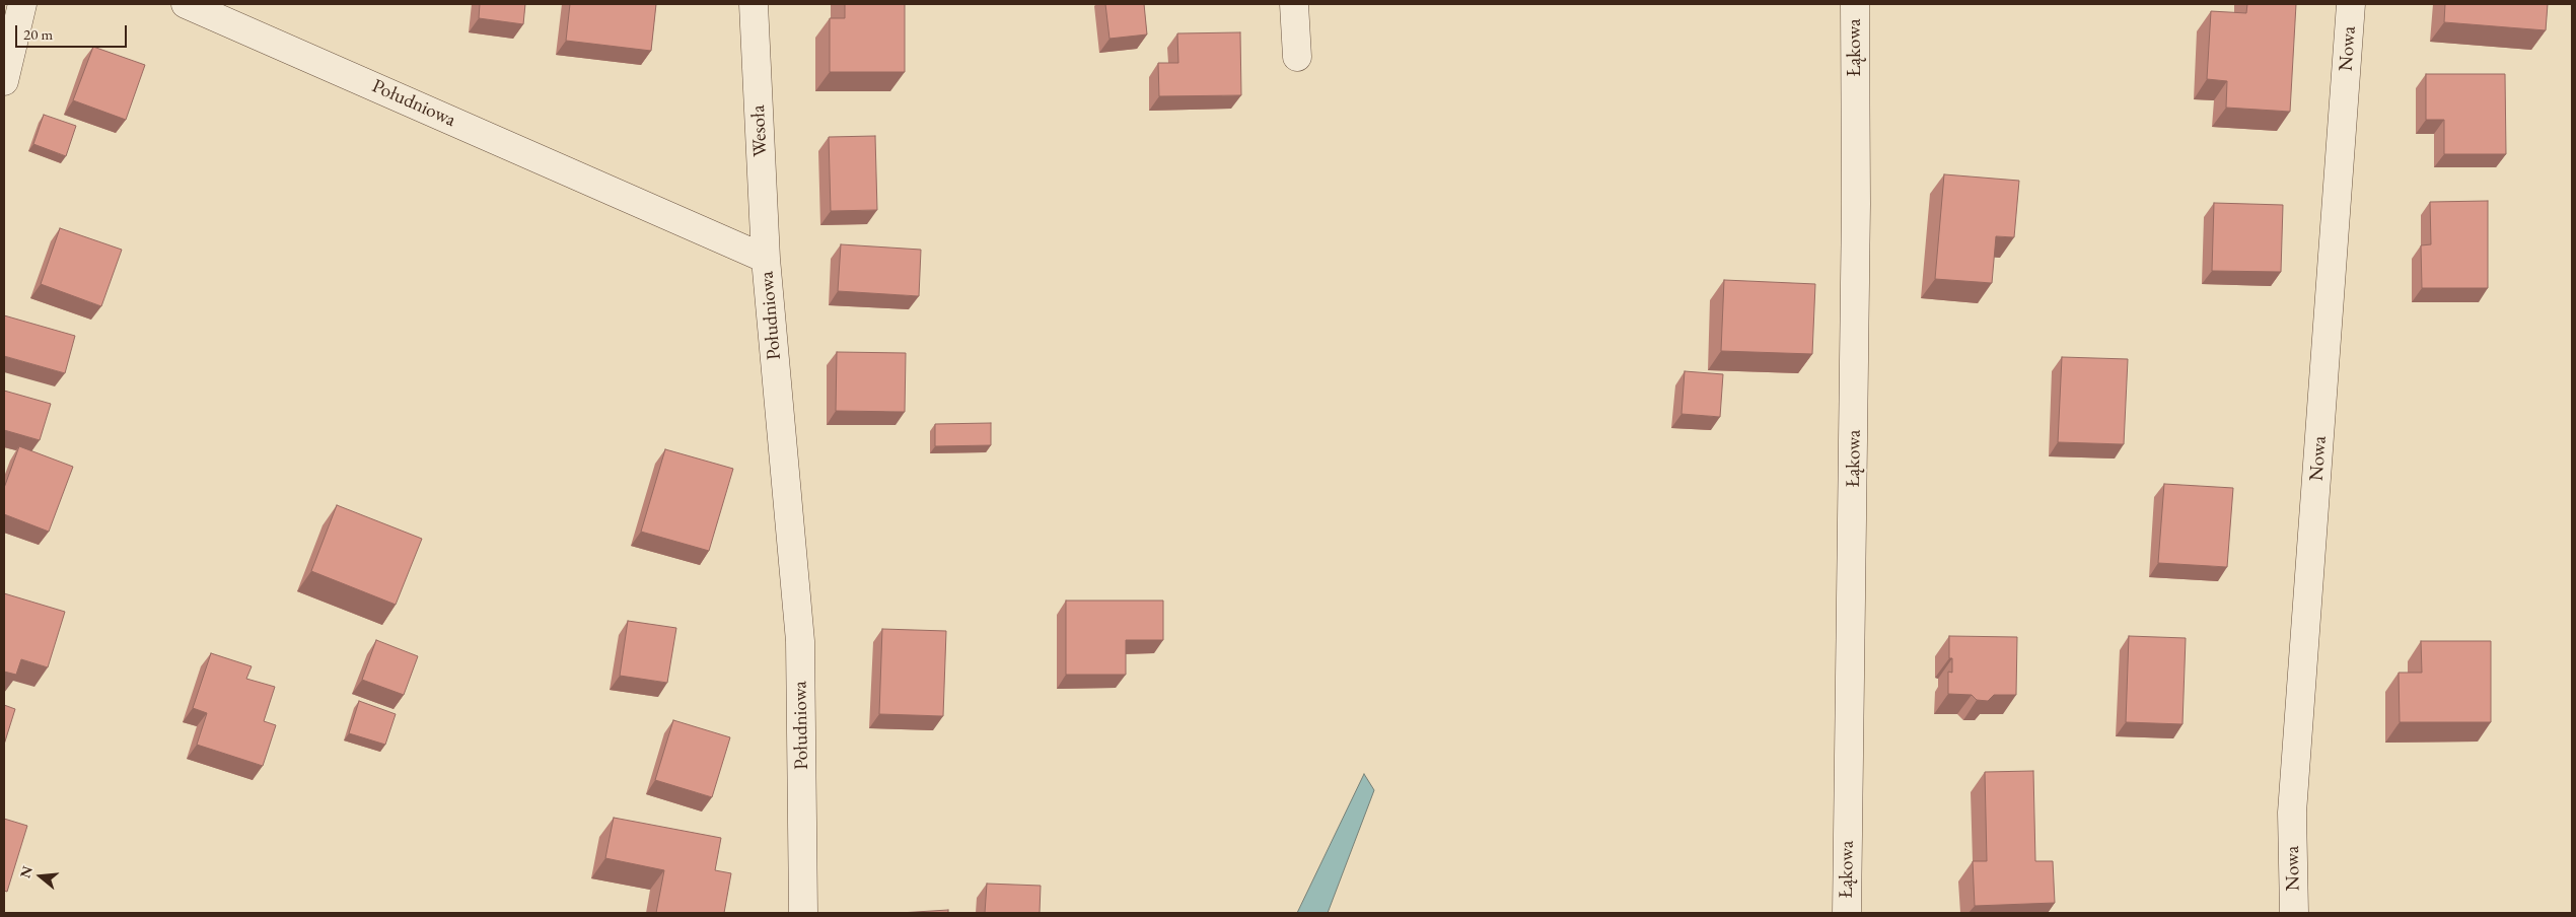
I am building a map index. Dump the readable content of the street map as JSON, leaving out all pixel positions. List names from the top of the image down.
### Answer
{
  "streets": {
    "street": [
      "Łąkowa",
      "Nowa",
      "Południowa",
      "Wesoła"
    ]
  },
  "crossings": [
    ["Południowa", "Wesoła"]
  ],
  "scale_bar": "20 m",
  "north": "left"
}
